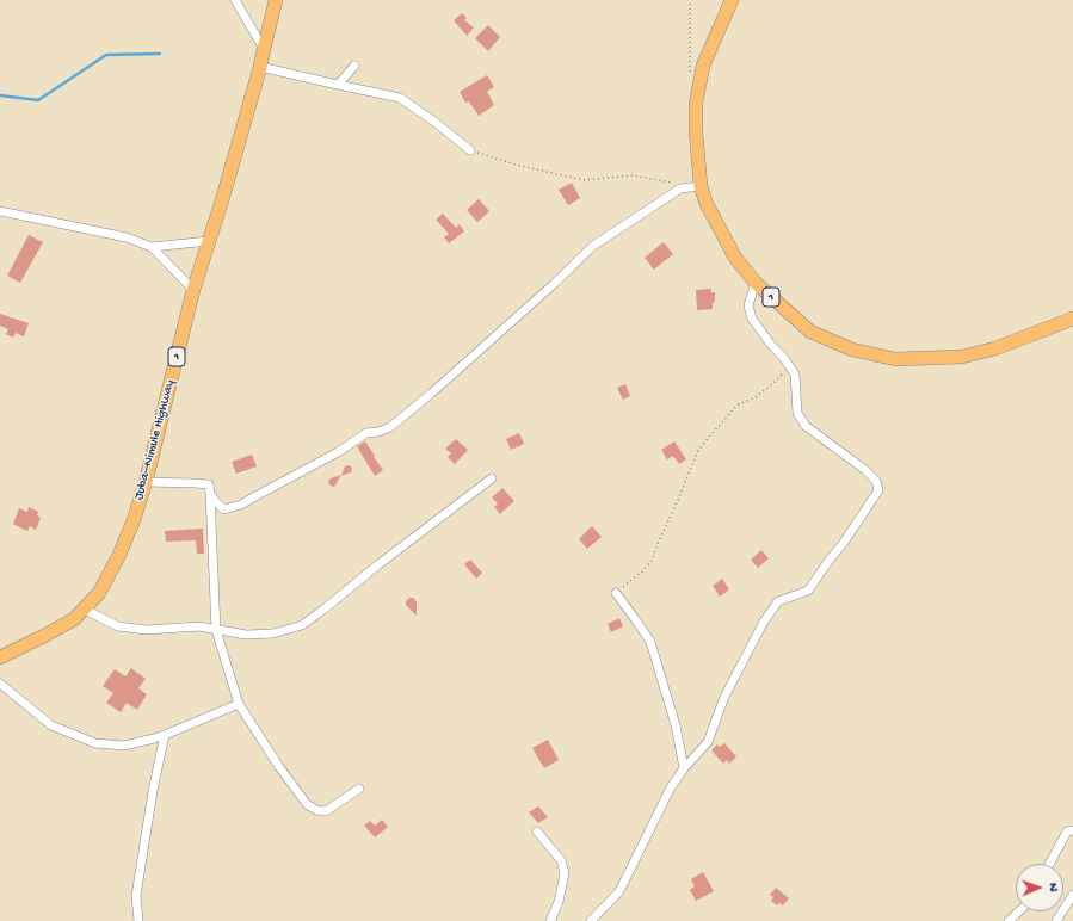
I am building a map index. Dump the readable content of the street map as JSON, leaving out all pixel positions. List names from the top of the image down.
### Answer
{
  "streets": {
    "main road": ["1", "Juba–Nimule Highway"]
  },
  "north": "right"
}
